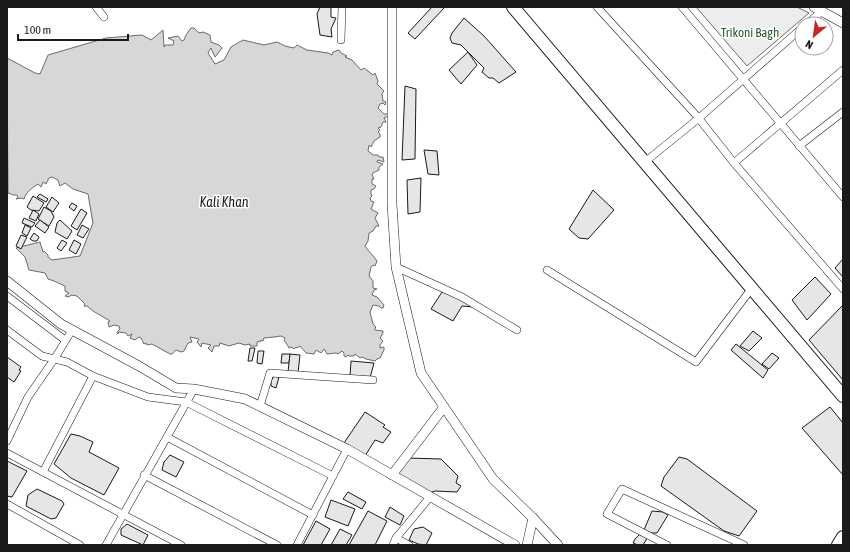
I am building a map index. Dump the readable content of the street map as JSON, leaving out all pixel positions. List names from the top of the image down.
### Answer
{
  "water": ["Kali Khan"],
  "parks": ["Trikoni Bagh"],
  "scale_bar": "100 m",
  "north": "bottom left"
}
